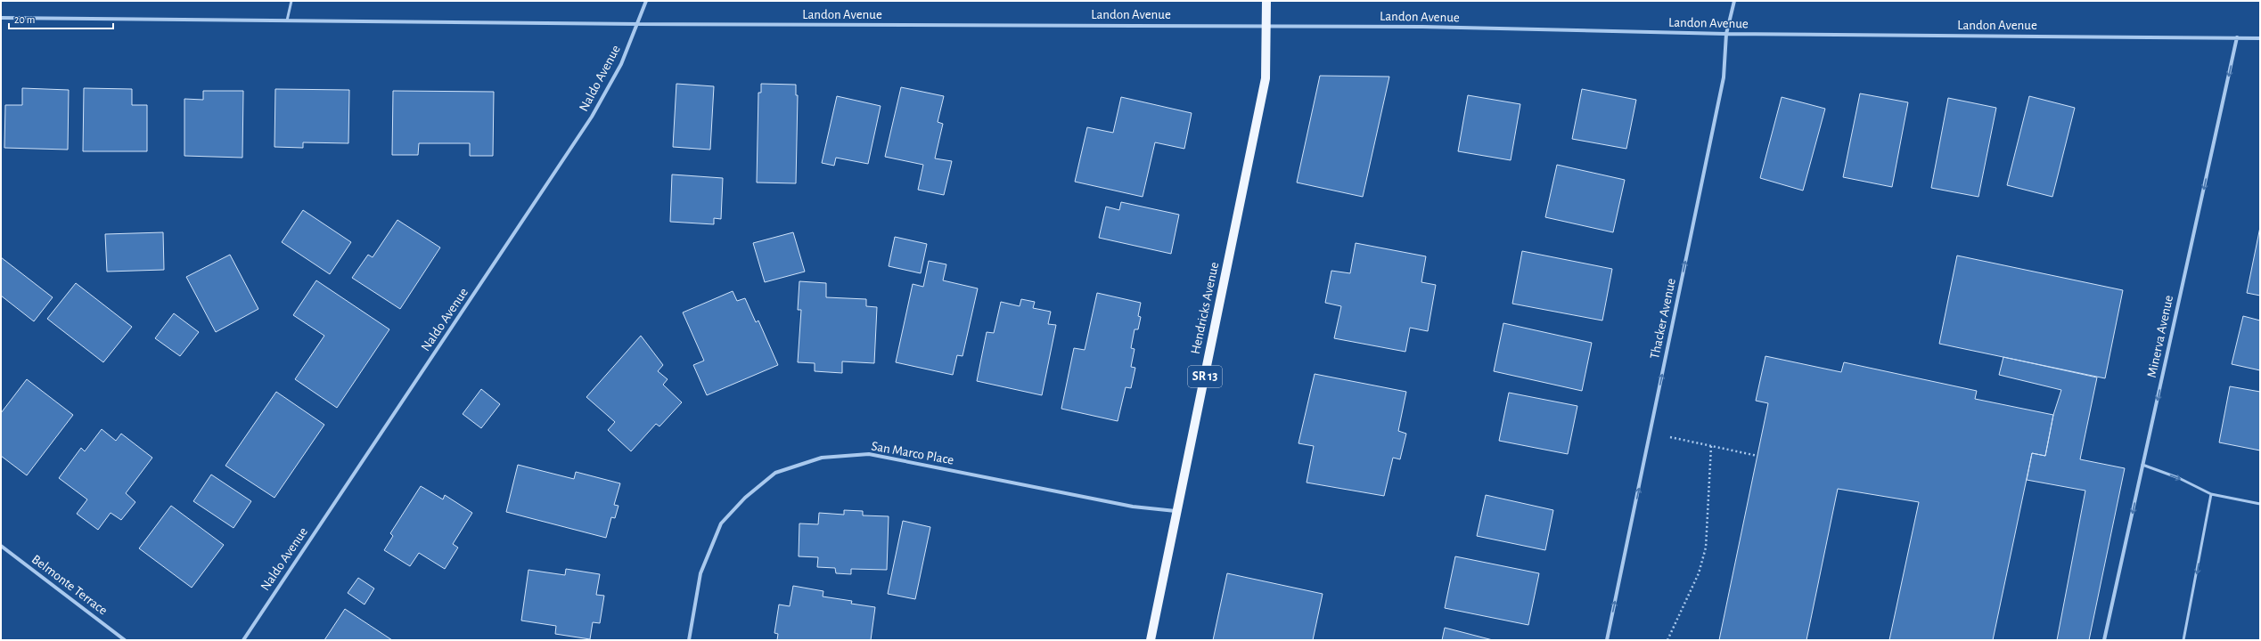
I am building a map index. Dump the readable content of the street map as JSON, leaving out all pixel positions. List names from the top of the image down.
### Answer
{
  "streets": {
    "main road": ["Hendricks Avenue", "SR 13"],
    "street": [
      "Landon Avenue",
      "Naldo Avenue",
      "Thacker Avenue",
      "Minerva Avenue",
      "San Marco Place",
      "Belmonte Terrace"
    ]
  },
  "crossings": [
    ["Landon Avenue", "Naldo Avenue"],
    ["Landon Avenue", "Hendricks Avenue"],
    ["Landon Avenue", "Thacker Avenue"],
    ["Landon Avenue", "Minerva Avenue"],
    ["Hendricks Avenue", "San Marco Place"]
  ],
  "one_way": ["Thacker Avenue", "Minerva Avenue"],
  "scale_bar": "20 m"
}
